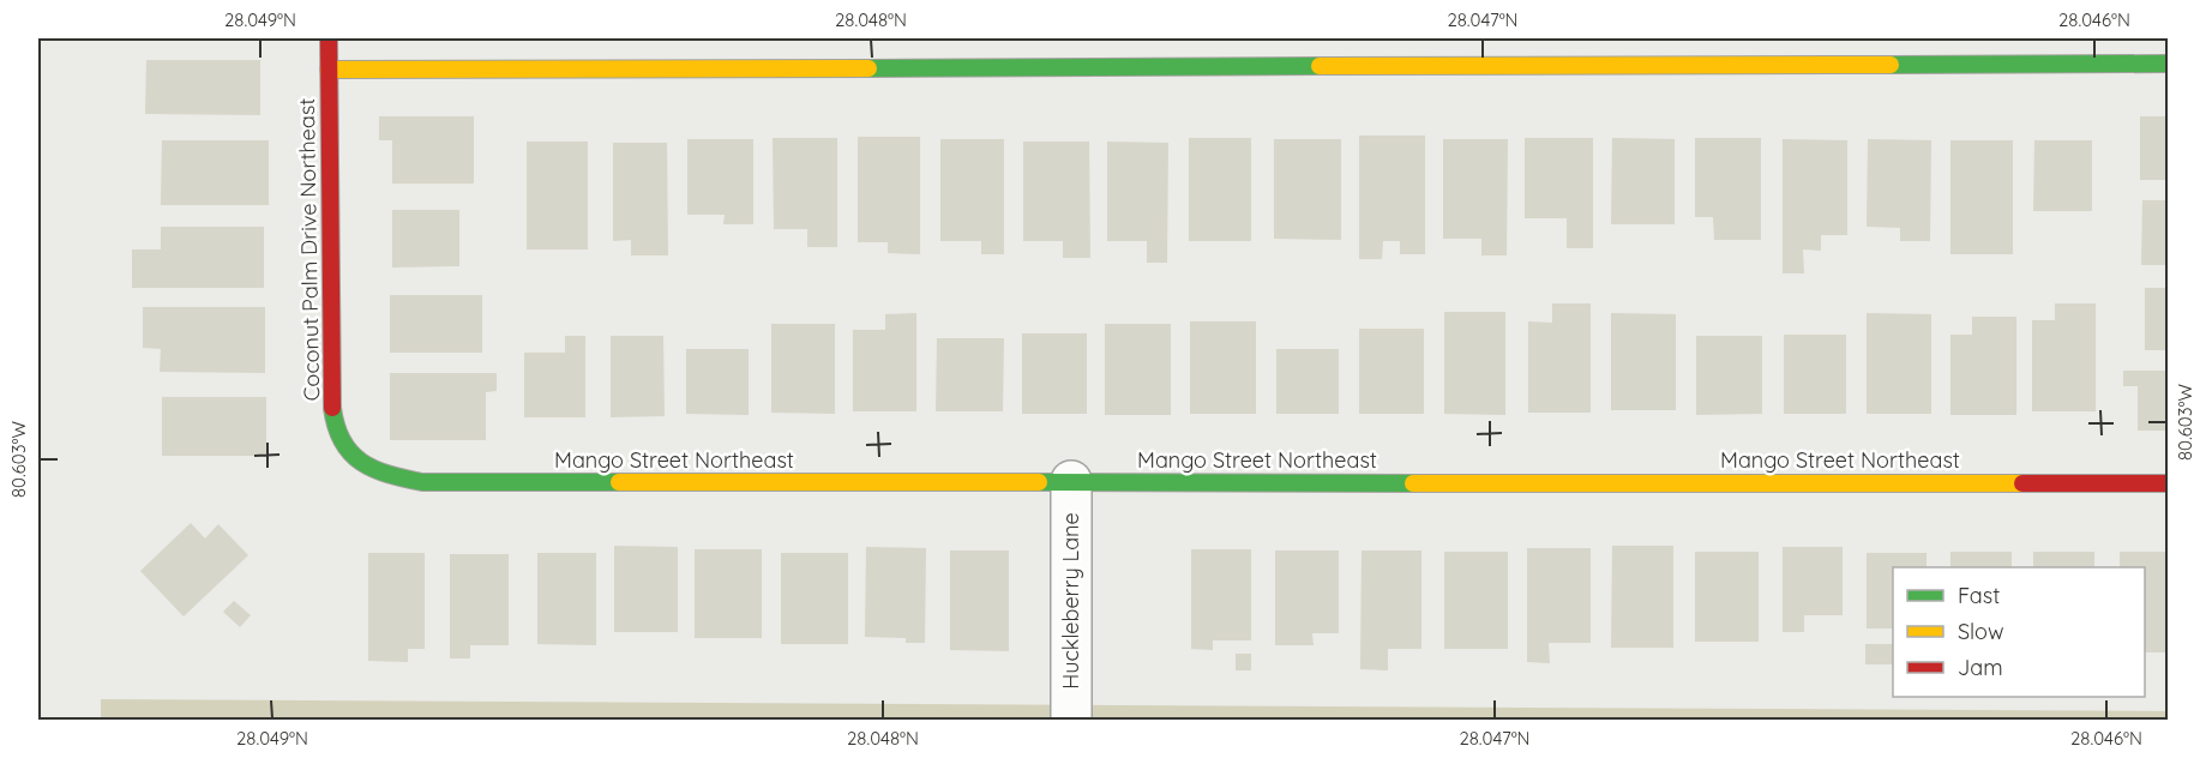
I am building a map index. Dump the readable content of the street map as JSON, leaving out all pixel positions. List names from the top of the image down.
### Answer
{
  "streets": {
    "street": ["Coconut Palm Drive Northeast", "Mango Street Northeast", "Huckleberry Lane"]
  },
  "crossings": [
    ["Coconut Palm Drive Northeast", "Mango Street Northeast"],
    ["Mango Street Northeast", "Huckleberry Lane"]
  ],
  "legend": ["Fast", "Slow", "Jam"],
  "coordinates": [
    "28.049°N",
    "28.048°N",
    "28.047°N",
    "28.046°N",
    "80.603°W"
  ]
}
